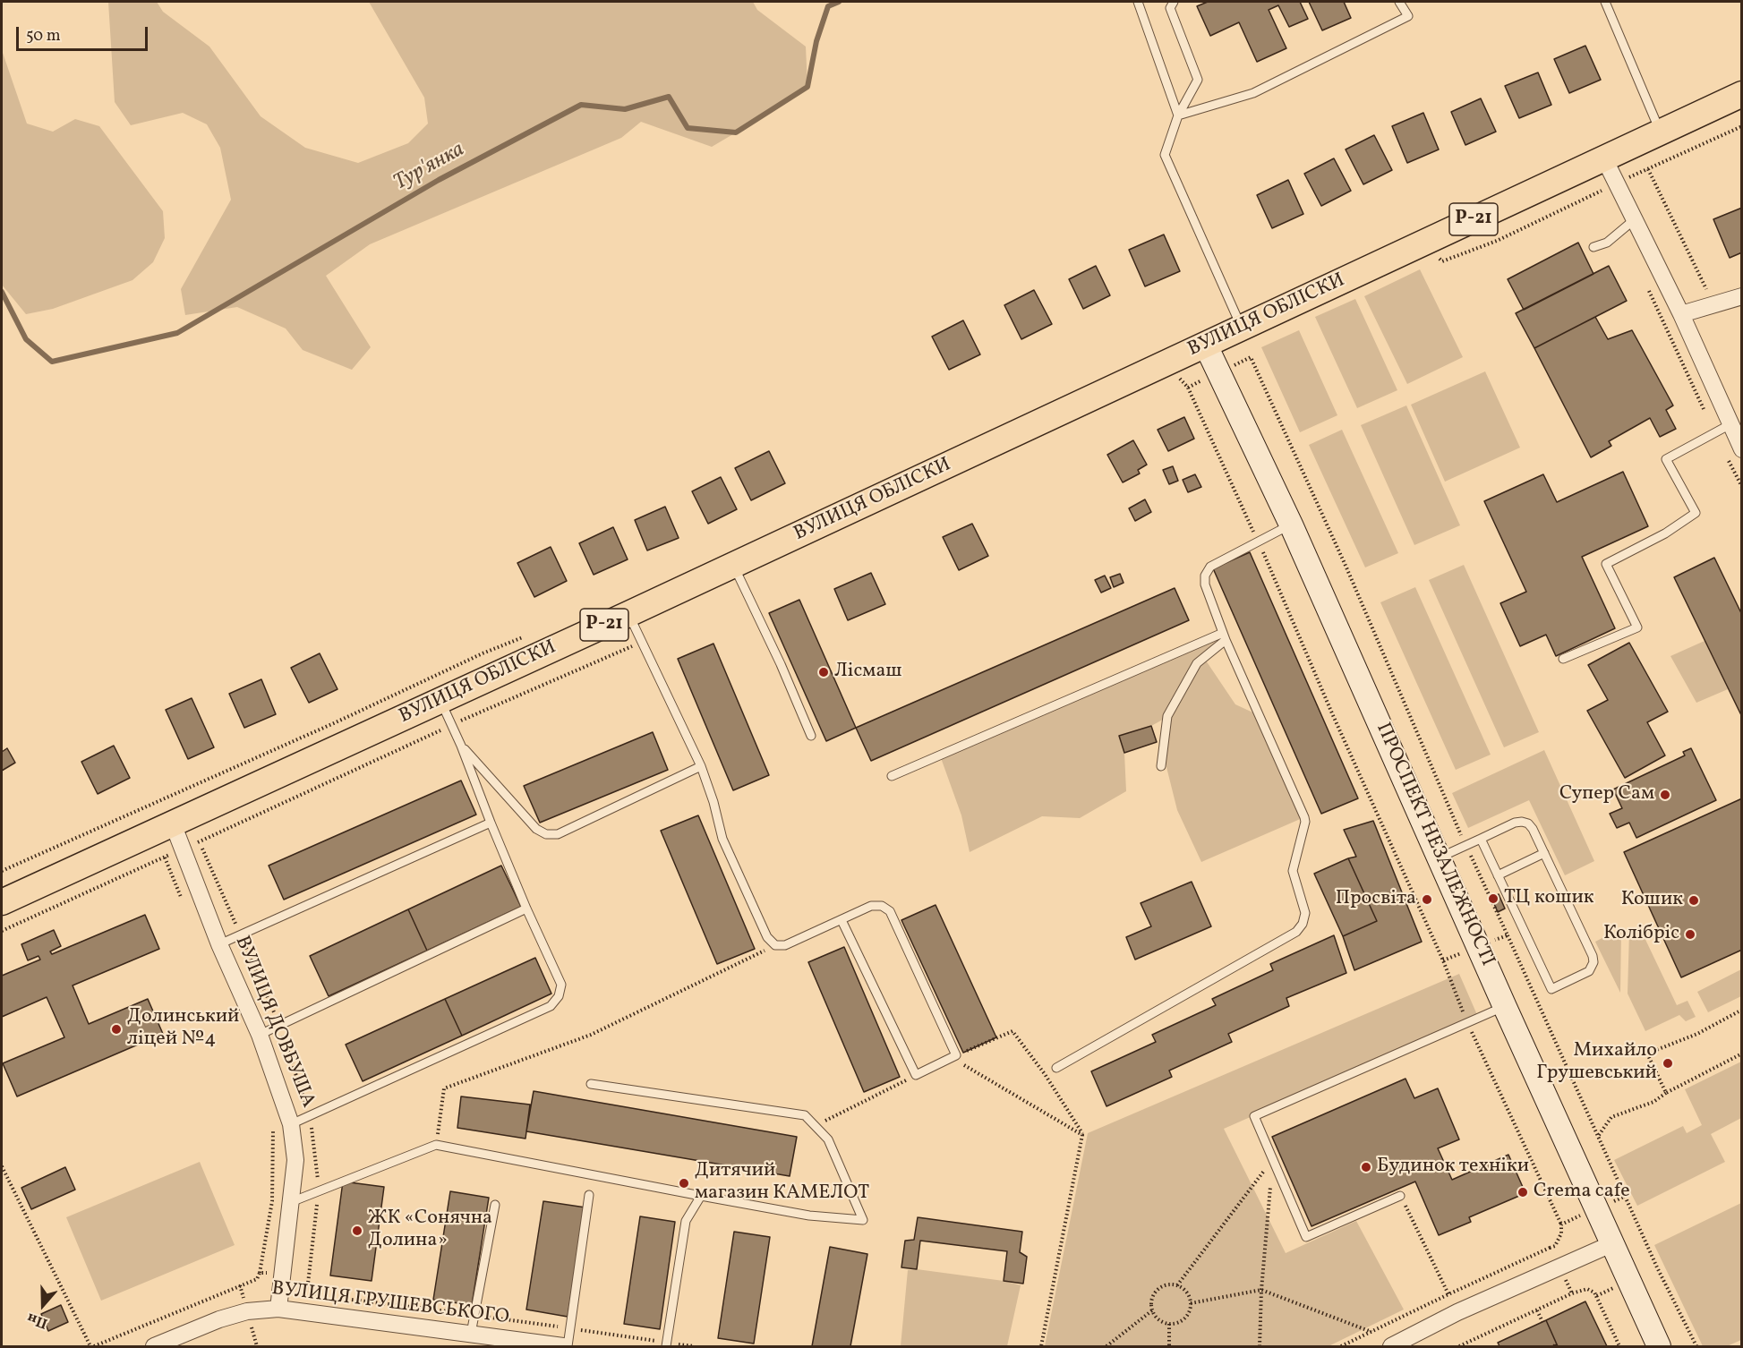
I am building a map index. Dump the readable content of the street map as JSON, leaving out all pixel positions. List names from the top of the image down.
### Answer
{
  "streets": {
    "main road": ["Р-21", "ВУЛИЦЯ ОБЛІСКИ", "ПРОСПЕКТ НЕЗАЛЕЖНОСТІ"],
    "street": ["ВУЛИЦЯ ДОВБУША", "ВУЛИЦЯ ГРУШЕВСЬКОГО"]
  },
  "crossings": [
    ["ВУЛИЦЯ ОБЛІСКИ", "ПРОСПЕКТ НЕЗАЛЕЖНОСТІ"],
    ["ВУЛИЦЯ ОБЛІСКИ", "ВУЛИЦЯ ДОВБУША"],
    ["ВУЛИЦЯ ДОВБУША", "ВУЛИЦЯ ГРУШЕВСЬКОГО"]
  ],
  "water": ["Тур'янка"],
  "places": [
    "Лісмаш",
    "Супер Сам",
    "ТЦ кошик",
    "Просвіта",
    "Кошик",
    "Колібріс",
    "Долинський ліцей №4",
    "Михайло Грушевський",
    "Будинок техніки",
    "Дитячий магазин КАМЕЛОТ",
    "Crema cafe",
    "ЖК «Сонячна Долина»"
  ],
  "scale_bar": "50 m",
  "north": "bottom"
}
